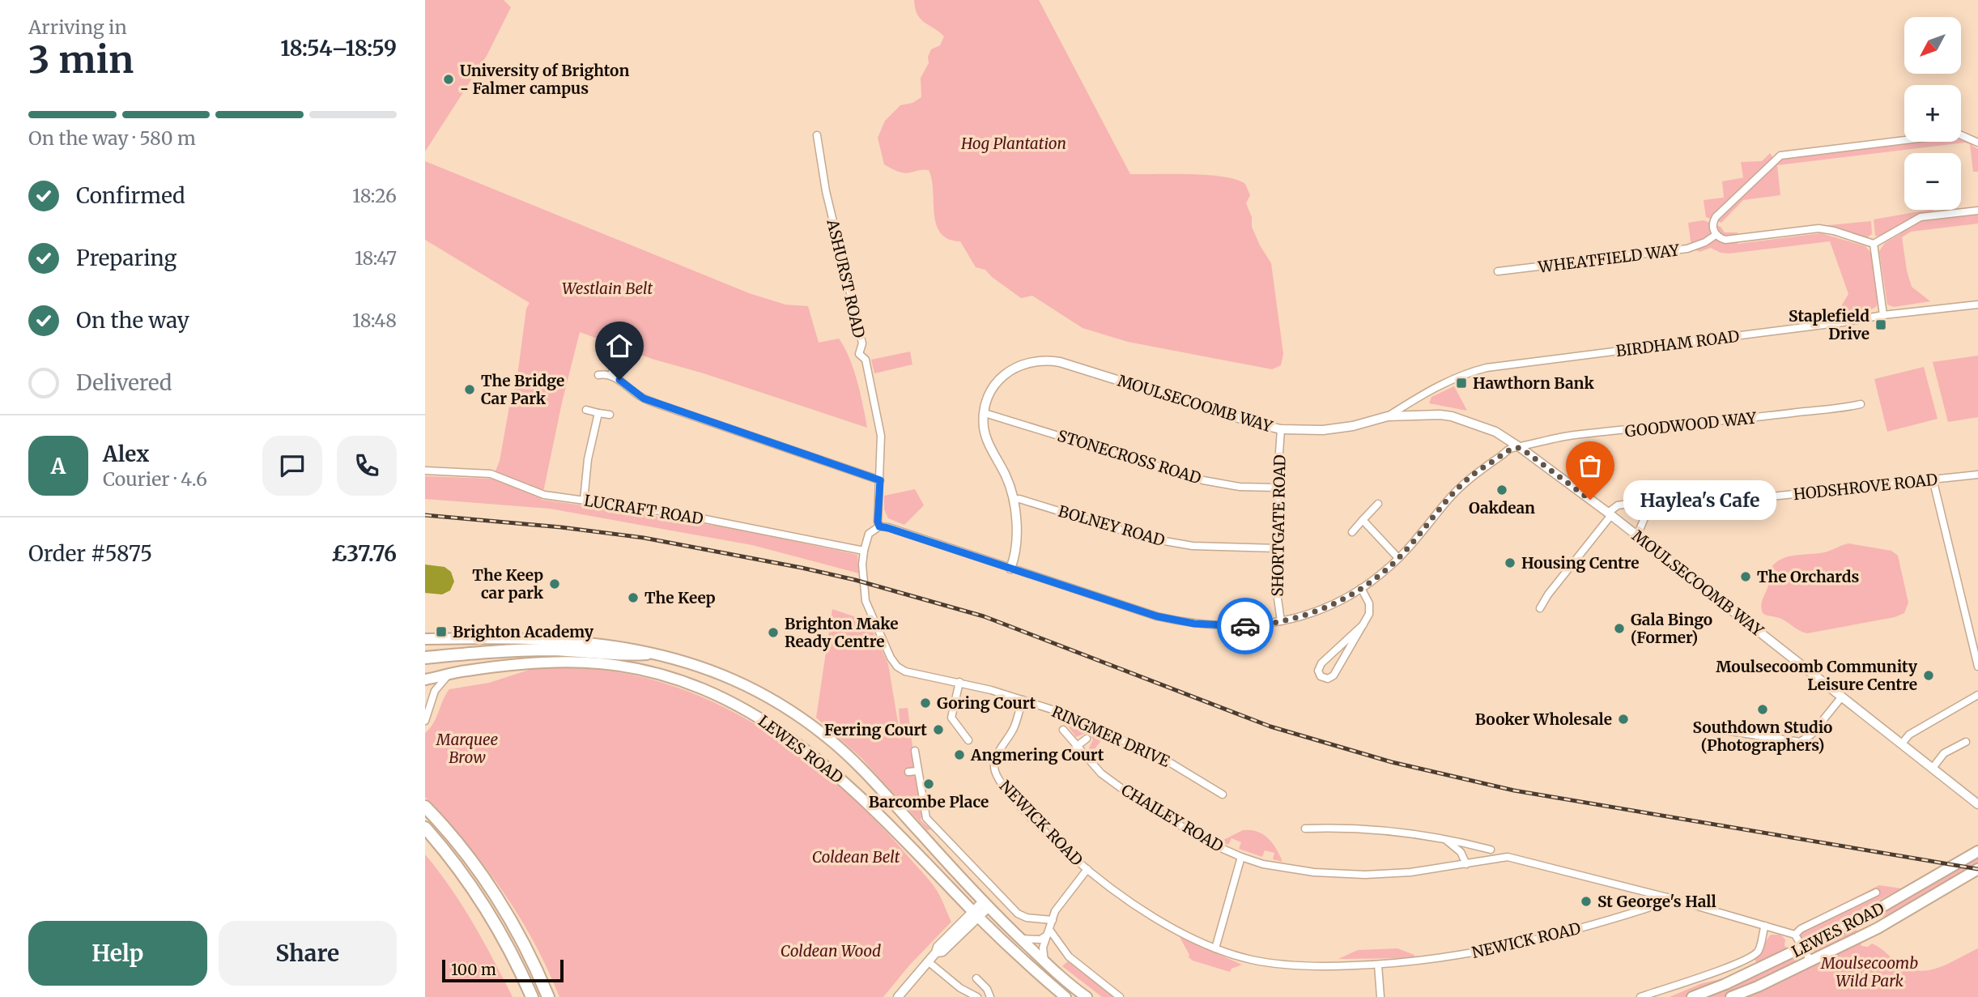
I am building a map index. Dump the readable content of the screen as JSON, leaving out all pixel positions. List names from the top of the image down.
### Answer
{
  "streets": {
    "main road": ["LEWES ROAD"],
    "street": [
      "WHEATFIELD WAY",
      "ASHURST ROAD",
      "BIRDHAM ROAD",
      "MOULSECOOMB WAY",
      "GOODWOOD WAY",
      "STONECROSS ROAD",
      "HODSHROVE ROAD",
      "LUCRAFT ROAD",
      "BOLNEY ROAD",
      "SHORTGATE ROAD",
      "RINGMER DRIVE",
      "CHAILEY ROAD",
      "NEWICK ROAD"
    ]
  },
  "crossings": [
    ["ASHURST ROAD", "GOODWOOD WAY"],
    ["BIRDHAM ROAD", "MOULSECOOMB WAY"],
    ["MOULSECOOMB WAY", "GOODWOOD WAY"],
    ["MOULSECOOMB WAY", "STONECROSS ROAD"],
    ["MOULSECOOMB WAY", "HODSHROVE ROAD"],
    ["MOULSECOOMB WAY", "BOLNEY ROAD"],
    ["MOULSECOOMB WAY", "SHORTGATE ROAD"],
    ["GOODWOOD WAY", "SHORTGATE ROAD"],
    ["STONECROSS ROAD", "SHORTGATE ROAD"],
    ["LUCRAFT ROAD", "RINGMER DRIVE"],
    ["BOLNEY ROAD", "SHORTGATE ROAD"],
    ["RINGMER DRIVE", "NEWICK ROAD"],
    ["CHAILEY ROAD", "NEWICK ROAD"]
  ],
  "parks": [
    "Hog Plantation",
    "Westlain Belt",
    "Marquee Brow",
    "Coldean Belt",
    "Coldean Wood",
    "Moulsecoomb Wild Park"
  ],
  "places": {
    "other": [
      "University of Brighton - Falmer campus",
      "The Bridge Car Park",
      "Oakdean",
      "Haylea's Cafe",
      "Housing Centre",
      "The Orchards",
      "The Keep car park",
      "The Keep",
      "Gala Bingo (Former)",
      "Brighton Make Ready Centre",
      "Moulsecoomb Community Leisure Centre",
      "Goring Court",
      "Southdown Studio (Photographers)",
      "Booker Wholesale",
      "Ferring Court",
      "Angmering Court",
      "Barcombe Place",
      "St George's Hall"
    ],
    "transit": ["Staplefield Drive", "Hawthorn Bank", "Brighton Academy"]
  },
  "scale_bar": "100 m",
  "north": "bottom left",
  "page": {
    "heading": ["3 min", "Arriving in", "18:54–18:59"],
    "panel": [
      "Alex",
      "Courier · 4.6",
      "Order #5875",
      "£37.76"
    ],
    "map_buttons": ["+", "−"],
    "bar": "On the way · 580 m",
    "list": [
      ["Confirmed", "18:26"],
      ["Preparing", "18:47"],
      ["On the way", "18:48"],
      "Delivered"
    ],
    "round": "A",
    "bubble": "Haylea's Cafe",
    "buttons": ["Help", "Share"],
    "scale": "100 m"
  }
}
